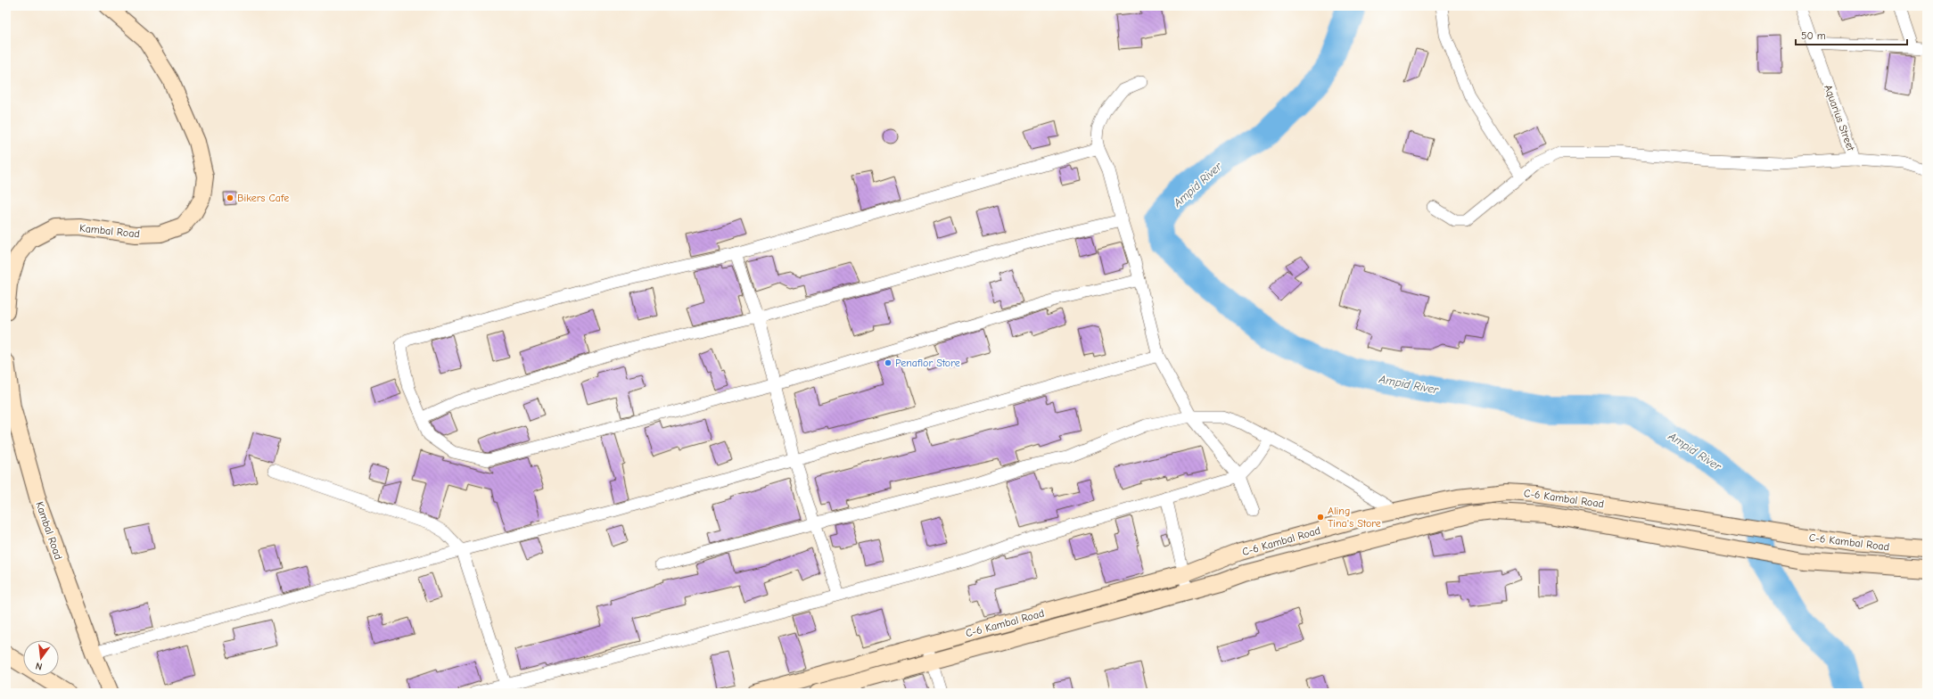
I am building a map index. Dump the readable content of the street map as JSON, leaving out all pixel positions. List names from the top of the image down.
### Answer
{
  "streets": {
    "main road": ["Kambal Road", "C-6 Kambal Road"],
    "street": ["Aquarius Street"]
  },
  "water": ["Ampid River"],
  "places": ["Bikers Cafe", "Penaflor Store", "Aling Tina's Store"],
  "scale_bar": "50 m",
  "north": "bottom"
}
